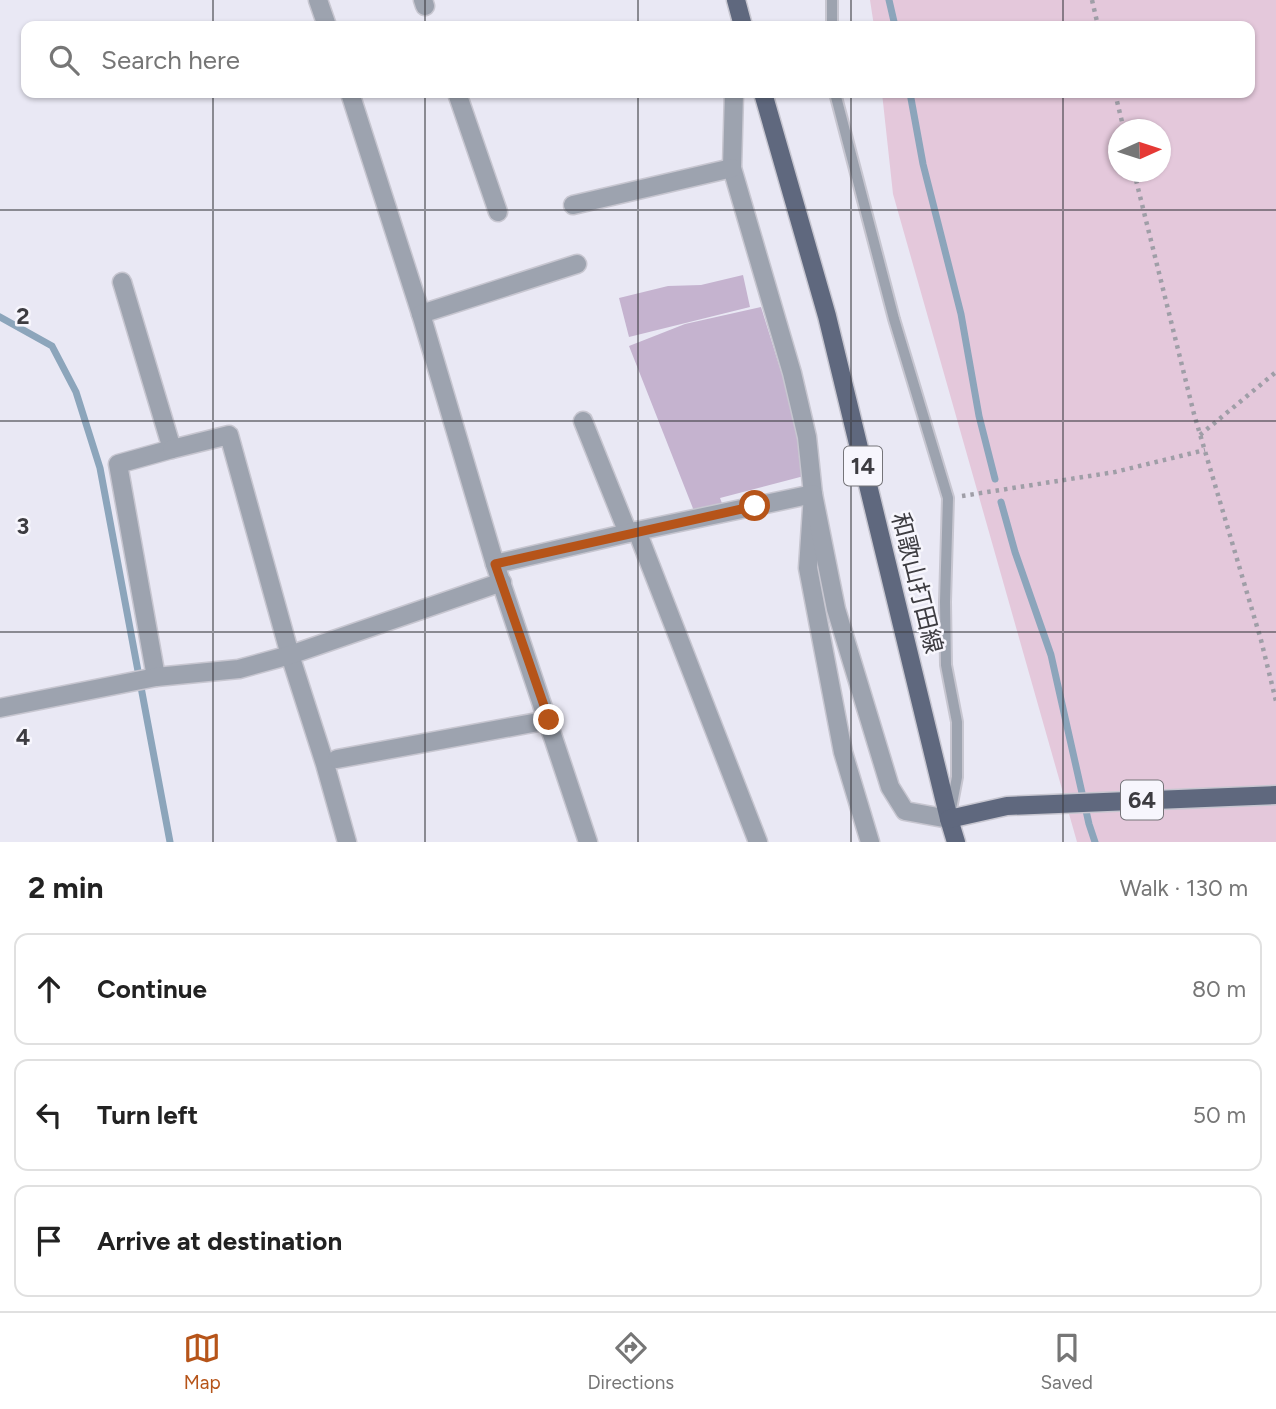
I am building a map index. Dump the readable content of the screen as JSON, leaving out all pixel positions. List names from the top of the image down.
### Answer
{
  "streets": {
    "main road": ["14", "和歌山打田線", "64"]
  },
  "crossings": [
    ["和歌山打田線", "64"]
  ],
  "north": "right",
  "page": {
    "search": "Search here",
    "heading": ["2 min", "Walk · 130 m"],
    "list": [
      ["Continue", "80 m"],
      ["Turn left", "50 m"],
      "Arrive at destination"
    ],
    "nav": ["Map", "Directions", "Saved"]
  },
  "grid": {
    "rows": ["2", "3", "4"]
  }
}
